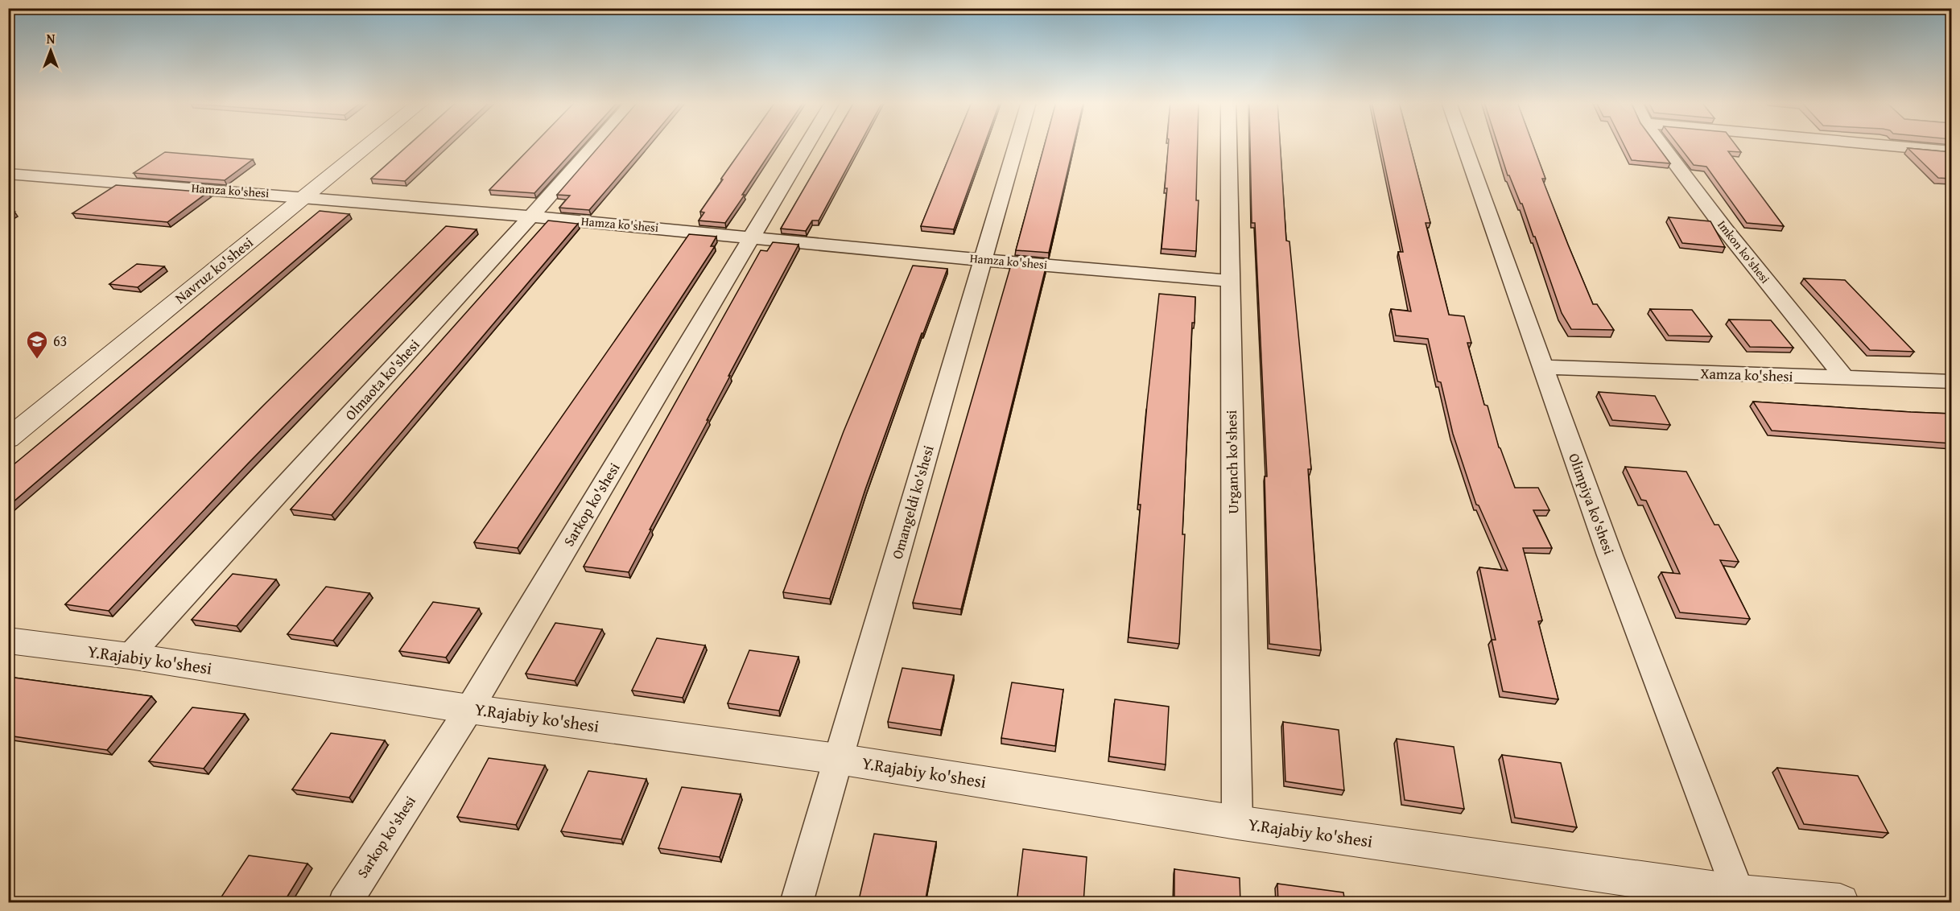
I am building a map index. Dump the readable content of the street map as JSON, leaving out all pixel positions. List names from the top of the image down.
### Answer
{
  "streets": {
    "street": [
      "Hamza ko'shesi",
      "Imkon ko'shesi",
      "Navruz ko'shesi",
      "Xamza ko'shesi",
      "Olmaota ko'shesi",
      "Urganch ko'shesi",
      "Omangeldi ko'shesi",
      "Olimpiya ko'shesi",
      "Sarkop ko'shesi",
      "Y.Rajabiy ko'shesi"
    ]
  },
  "crossings": [
    ["Hamza ko'shesi", "Navruz ko'shesi"],
    ["Hamza ko'shesi", "Olmaota ko'shesi"],
    ["Hamza ko'shesi", "Urganch ko'shesi"],
    ["Hamza ko'shesi", "Omangeldi ko'shesi"],
    ["Hamza ko'shesi", "Sarkop ko'shesi"],
    ["Imkon ko'shesi", "Xamza ko'shesi"],
    ["Xamza ko'shesi", "Olimpiya ko'shesi"],
    ["Olmaota ko'shesi", "Y.Rajabiy ko'shesi"],
    ["Urganch ko'shesi", "Y.Rajabiy ko'shesi"],
    ["Omangeldi ko'shesi", "Y.Rajabiy ko'shesi"],
    ["Olimpiya ko'shesi", "Y.Rajabiy ko'shesi"],
    ["Sarkop ko'shesi", "Y.Rajabiy ko'shesi"]
  ],
  "places": {
    "school or university": ["63"]
  },
  "north": "top"
}
